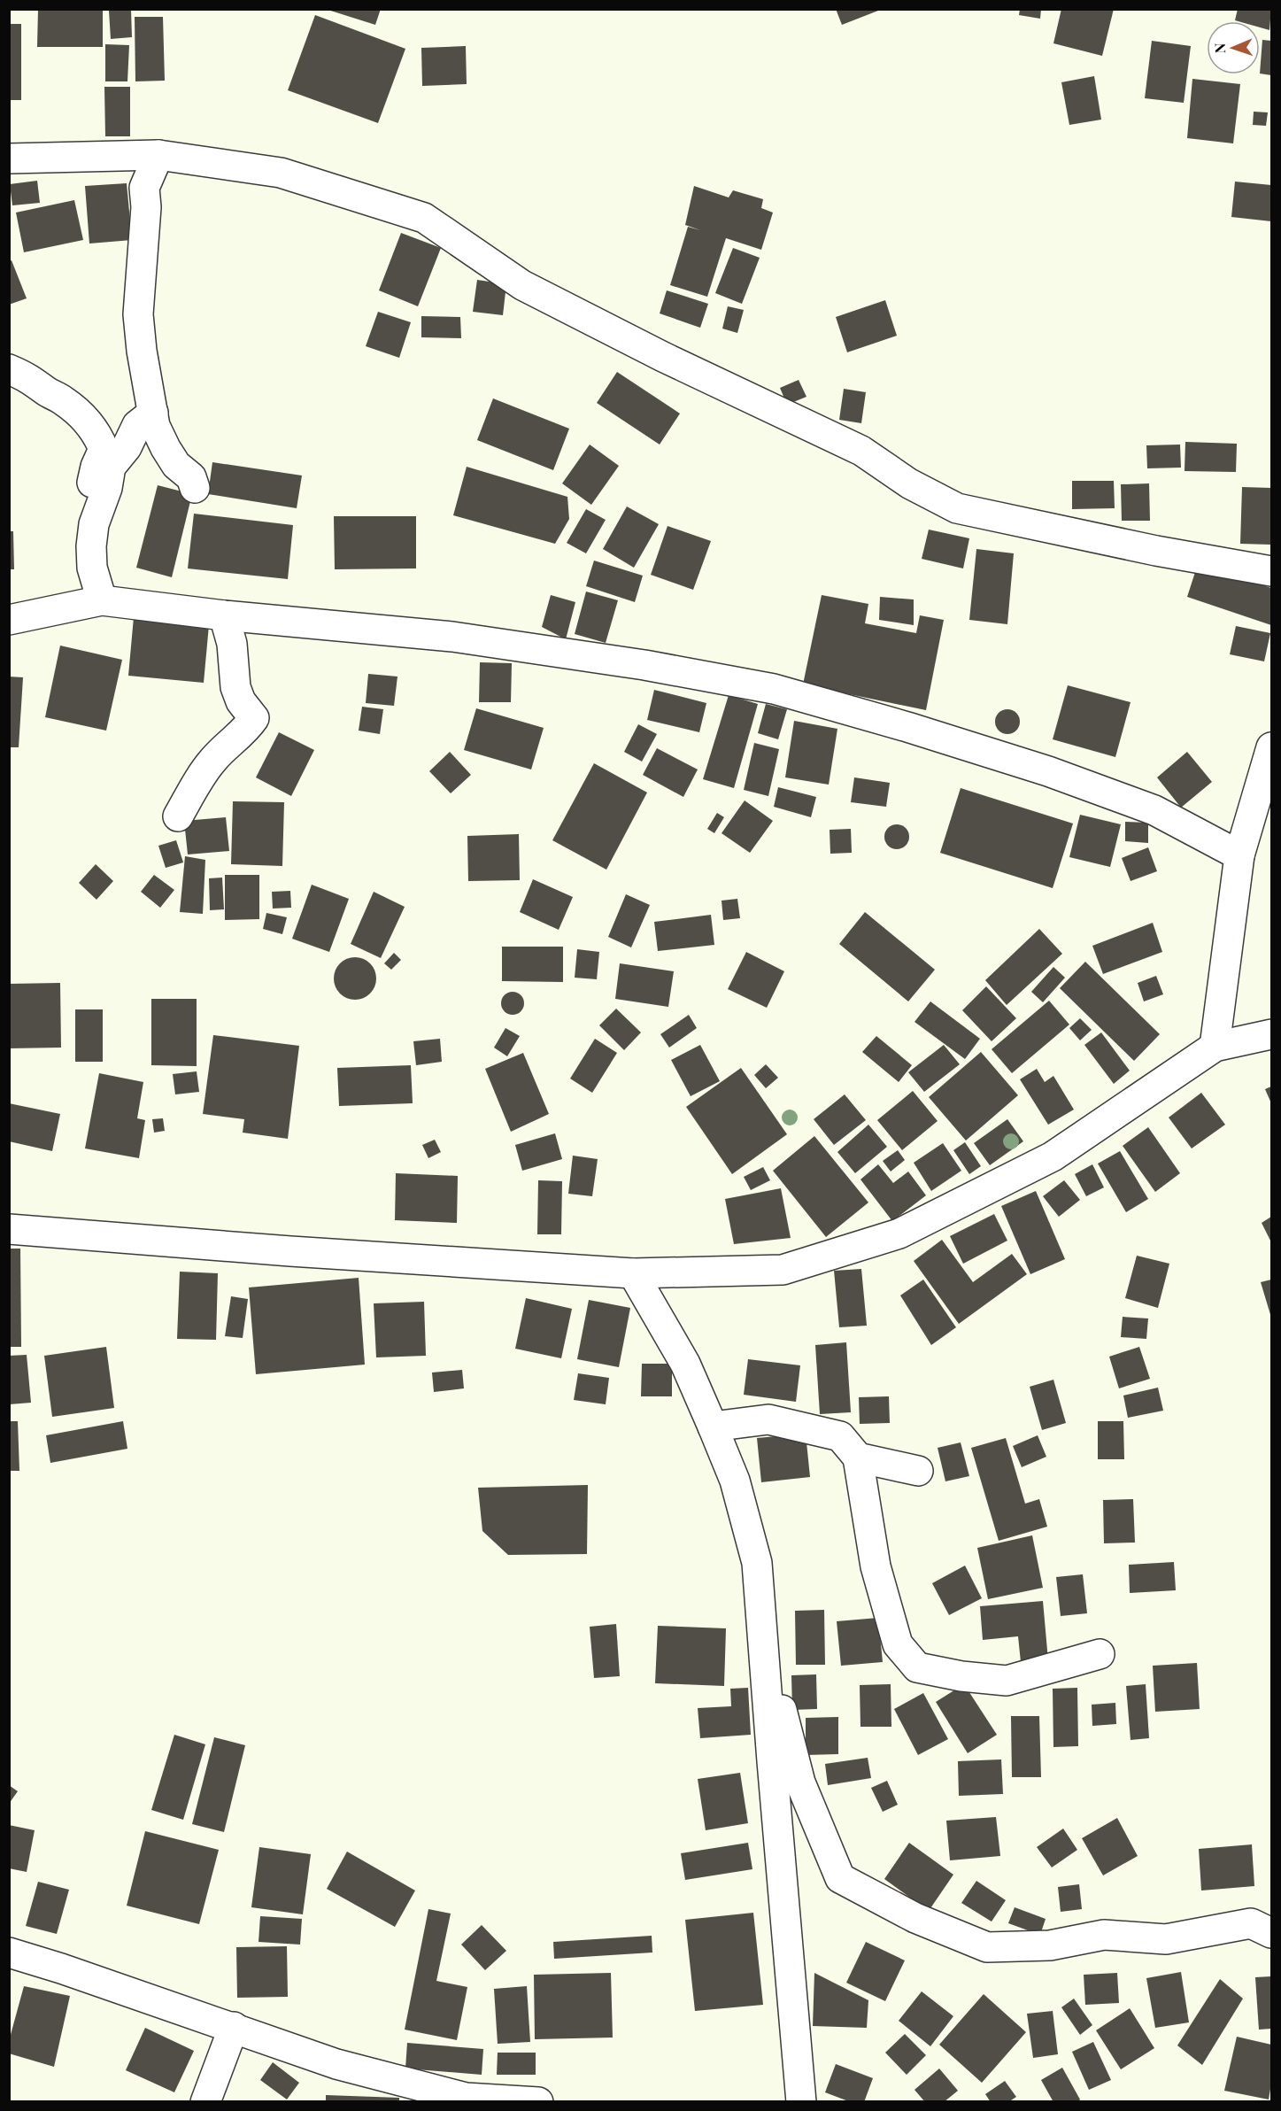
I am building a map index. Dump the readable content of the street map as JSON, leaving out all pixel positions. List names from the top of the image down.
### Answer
{
  "north": "left"
}
